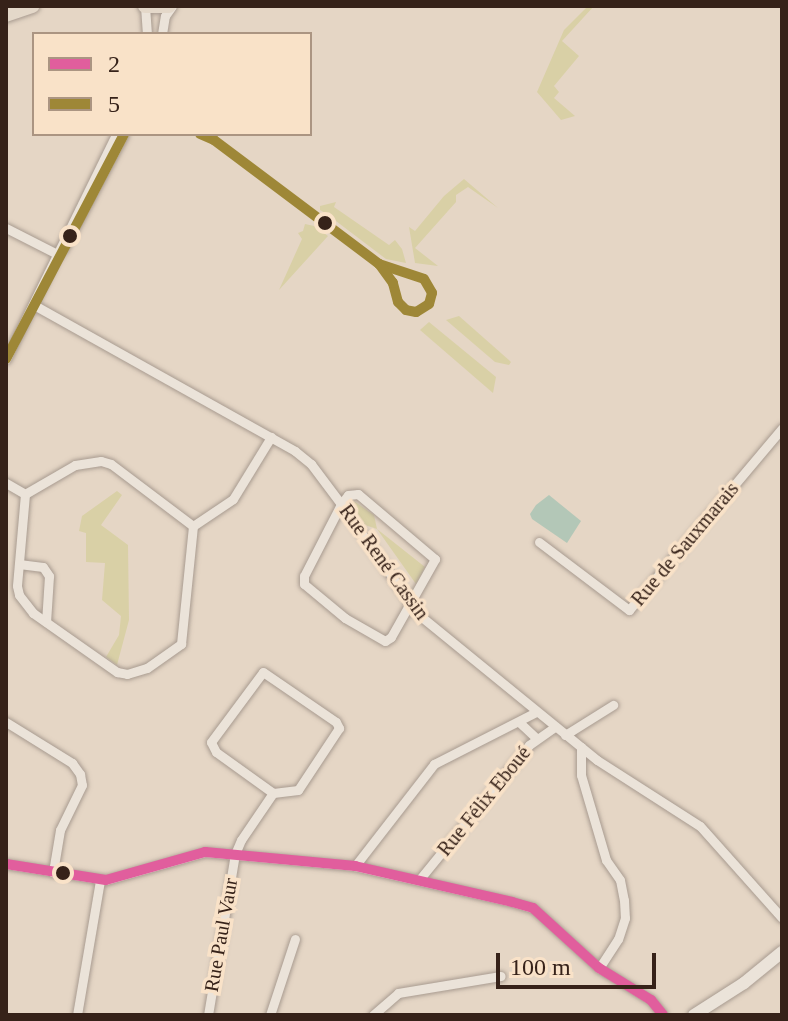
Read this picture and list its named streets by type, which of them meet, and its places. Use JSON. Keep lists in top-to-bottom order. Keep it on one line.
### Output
{"streets":{"street":["Rue de Sauxmarais","Rue René Cassin","Rue Félix Eboué","Rue Paul Vaur"]},"crossings":[["Rue René Cassin","Rue Félix Eboué"]],"lines":["transit line 5","transit line 2"],"legend":["2","5"],"scale_bar":"100 m"}
